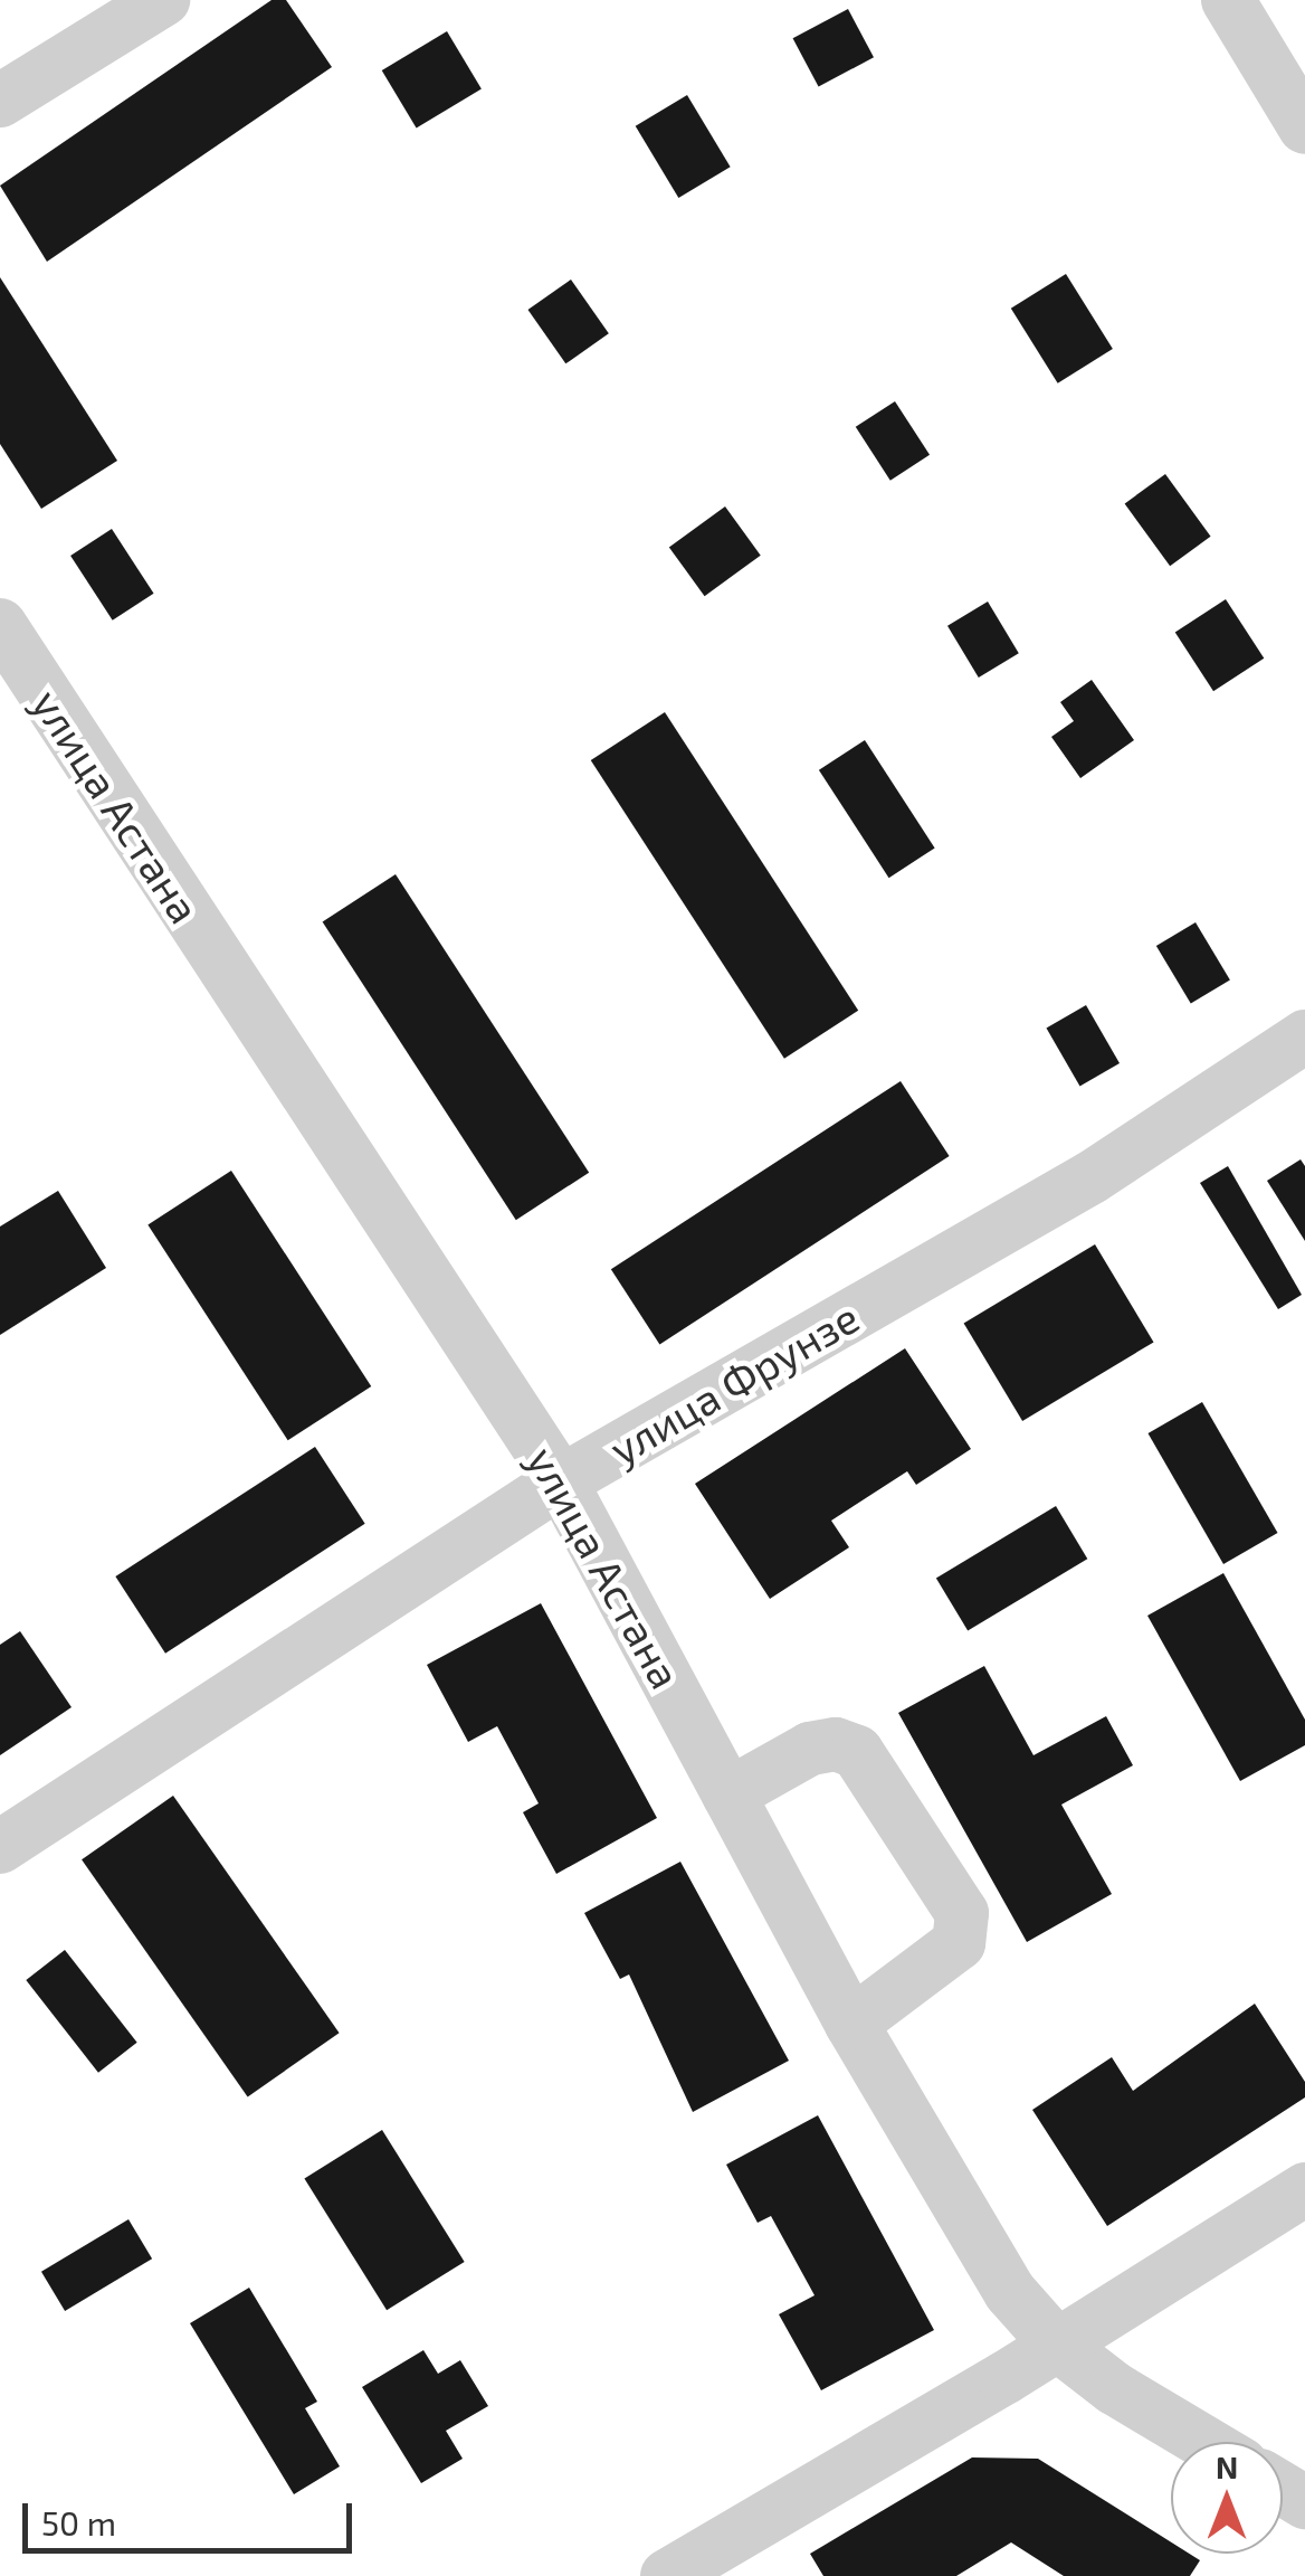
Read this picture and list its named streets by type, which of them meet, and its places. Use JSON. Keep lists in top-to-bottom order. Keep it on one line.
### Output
{"streets":{"street":["улица Астана","улица Фрунзе"]},"crossings":[["улица Астана","улица Фрунзе"]],"scale_bar":"50 m","north":"top"}
